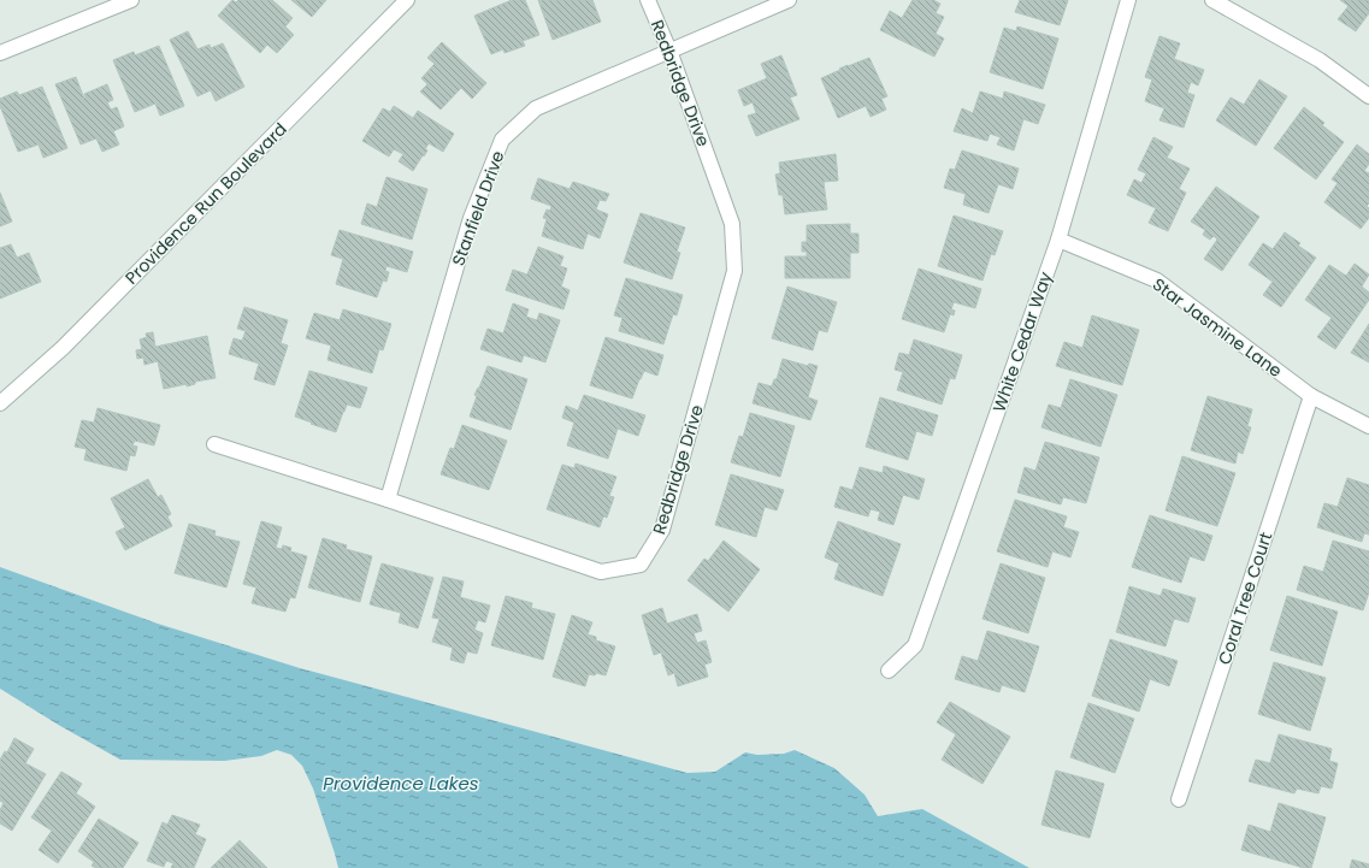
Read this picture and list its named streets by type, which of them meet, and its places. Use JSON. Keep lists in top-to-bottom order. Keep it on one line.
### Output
{"streets":{"street":["Redbridge Drive","Providence Run Boulevard","Stanfield Drive","Star Jasmine Lane","White Cedar Way","Coral Tree Court"]},"crossings":[["Redbridge Drive","Stanfield Drive"],["Star Jasmine Lane","White Cedar Way"],["Star Jasmine Lane","Coral Tree Court"]],"water":["Providence Lakes"]}
